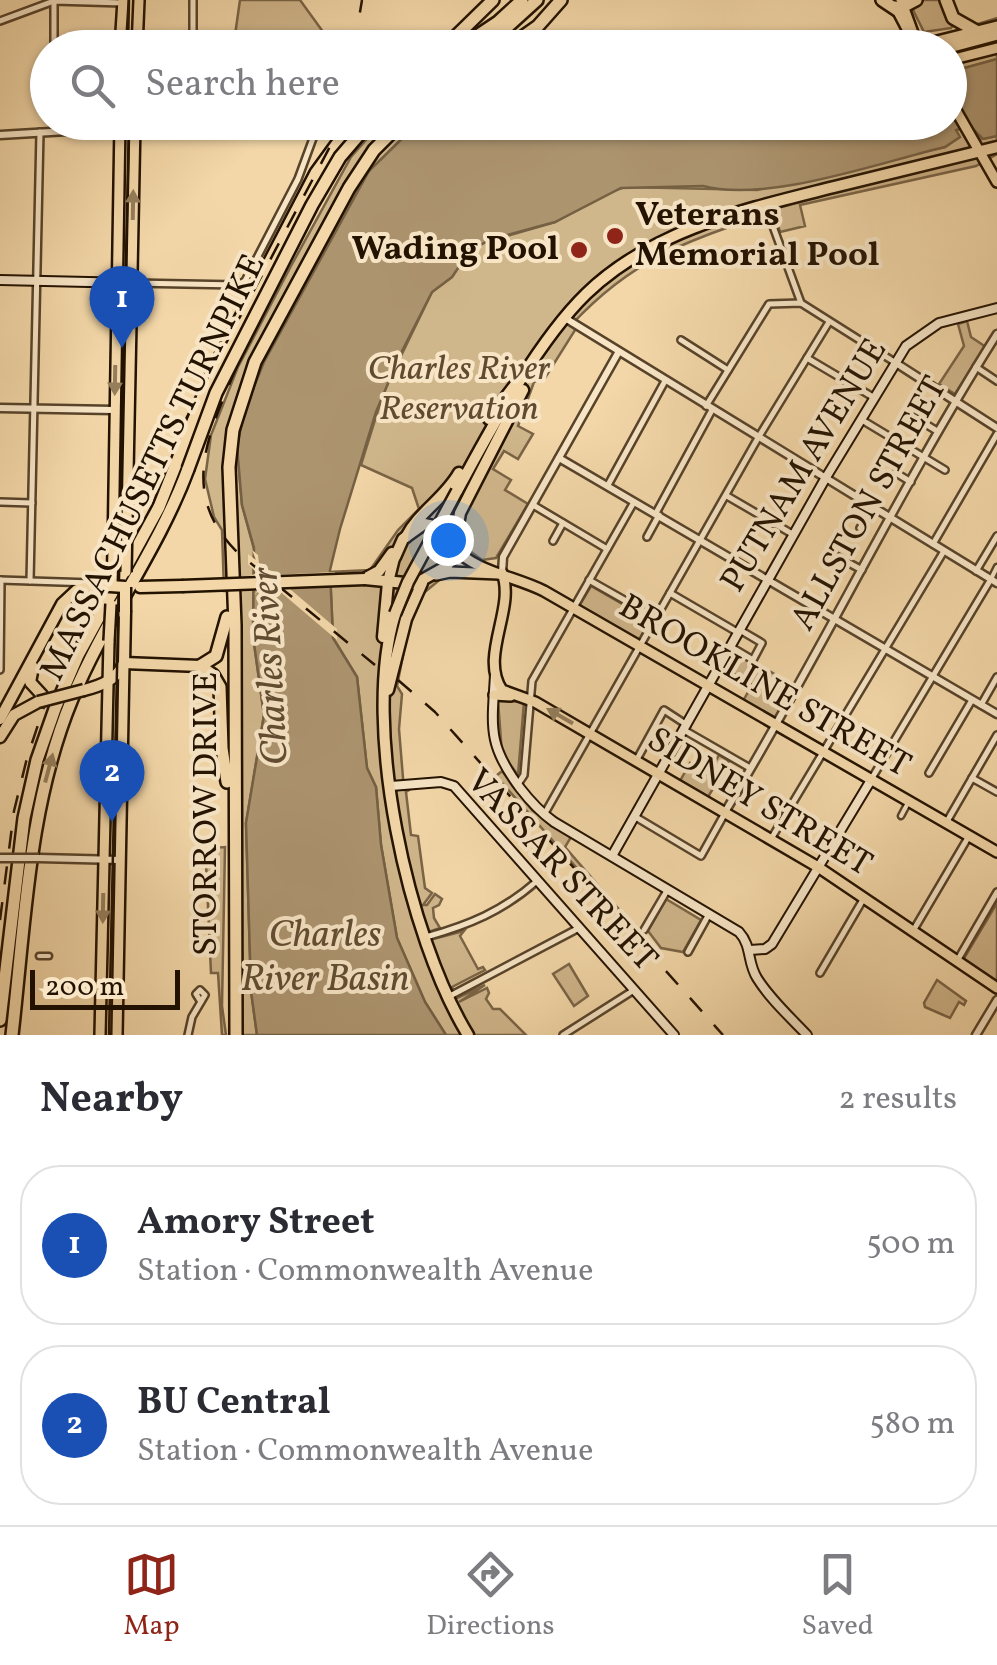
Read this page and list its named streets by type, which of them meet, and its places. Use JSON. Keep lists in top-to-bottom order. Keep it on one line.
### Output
{"streets":{"highway":["MASSACHUSETTS TURNPIKE","STORROW DRIVE"],"main road":["PUTNAM AVENUE","BROOKLINE STREET","SIDNEY STREET","VASSAR STREET"],"street":["ALLSTON STREET"]},"crossings":[["PUTNAM AVENUE","ALLSTON STREET"],["PUTNAM AVENUE","BROOKLINE STREET"],["PUTNAM AVENUE","SIDNEY STREET"],["ALLSTON STREET","BROOKLINE STREET"],["ALLSTON STREET","SIDNEY STREET"]],"water":["Charles River","Charles River Basin"],"parks":["Charles River Reservation"],"places":["Veterans Memorial Pool","Wading Pool"],"scale_bar":"200 m","page":{"search":"Search here","pins":["1","2"],"scale":"200 m","heading":["Nearby","2 results"],"list":[{"mark":"1","name":"Amory Street","note":"Station · Commonwealth Avenue","value":"500 m"},{"mark":"2","name":"BU Central","note":"Station · Commonwealth Avenue","value":"580 m"}],"nav":["Map","Directions","Saved"]}}
